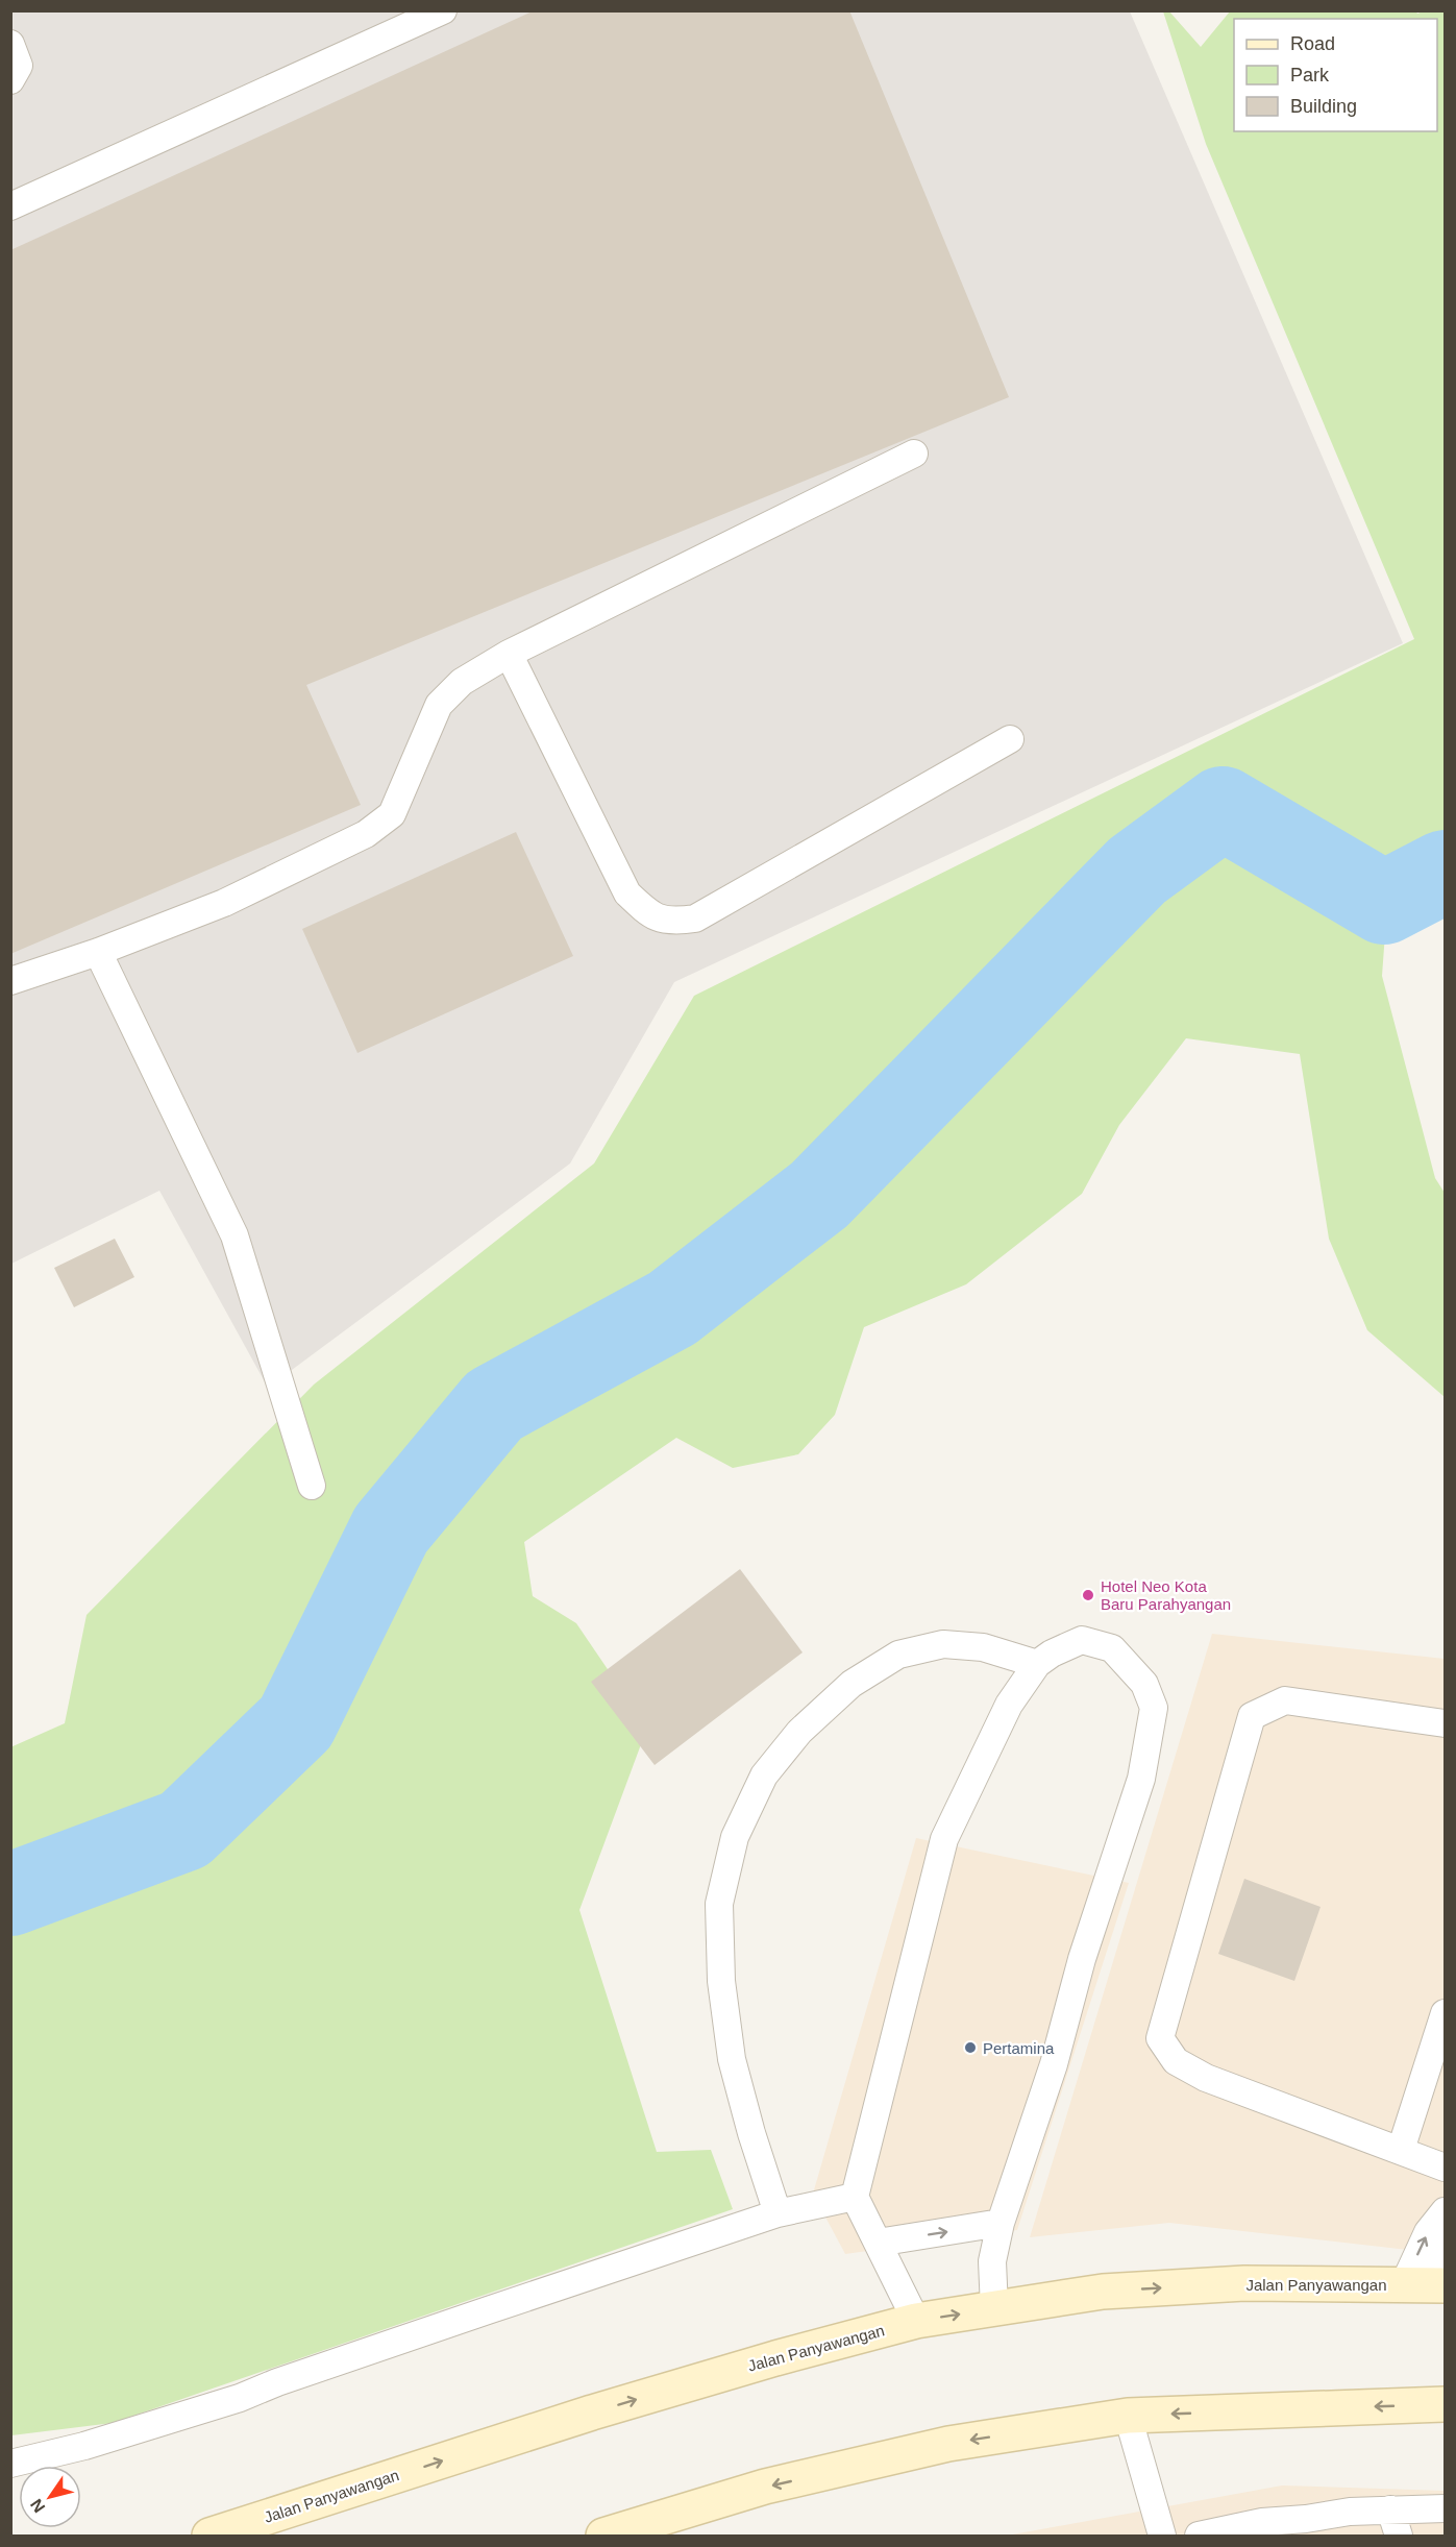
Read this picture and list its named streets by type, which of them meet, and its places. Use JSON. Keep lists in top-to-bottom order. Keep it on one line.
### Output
{"streets":{"main road":["Jalan Panyawangan"]},"places":["Hotel Neo Kota Baru Parahyangan","Pertamina"],"legend":["Road","Park","Building"],"north":"bottom left"}
